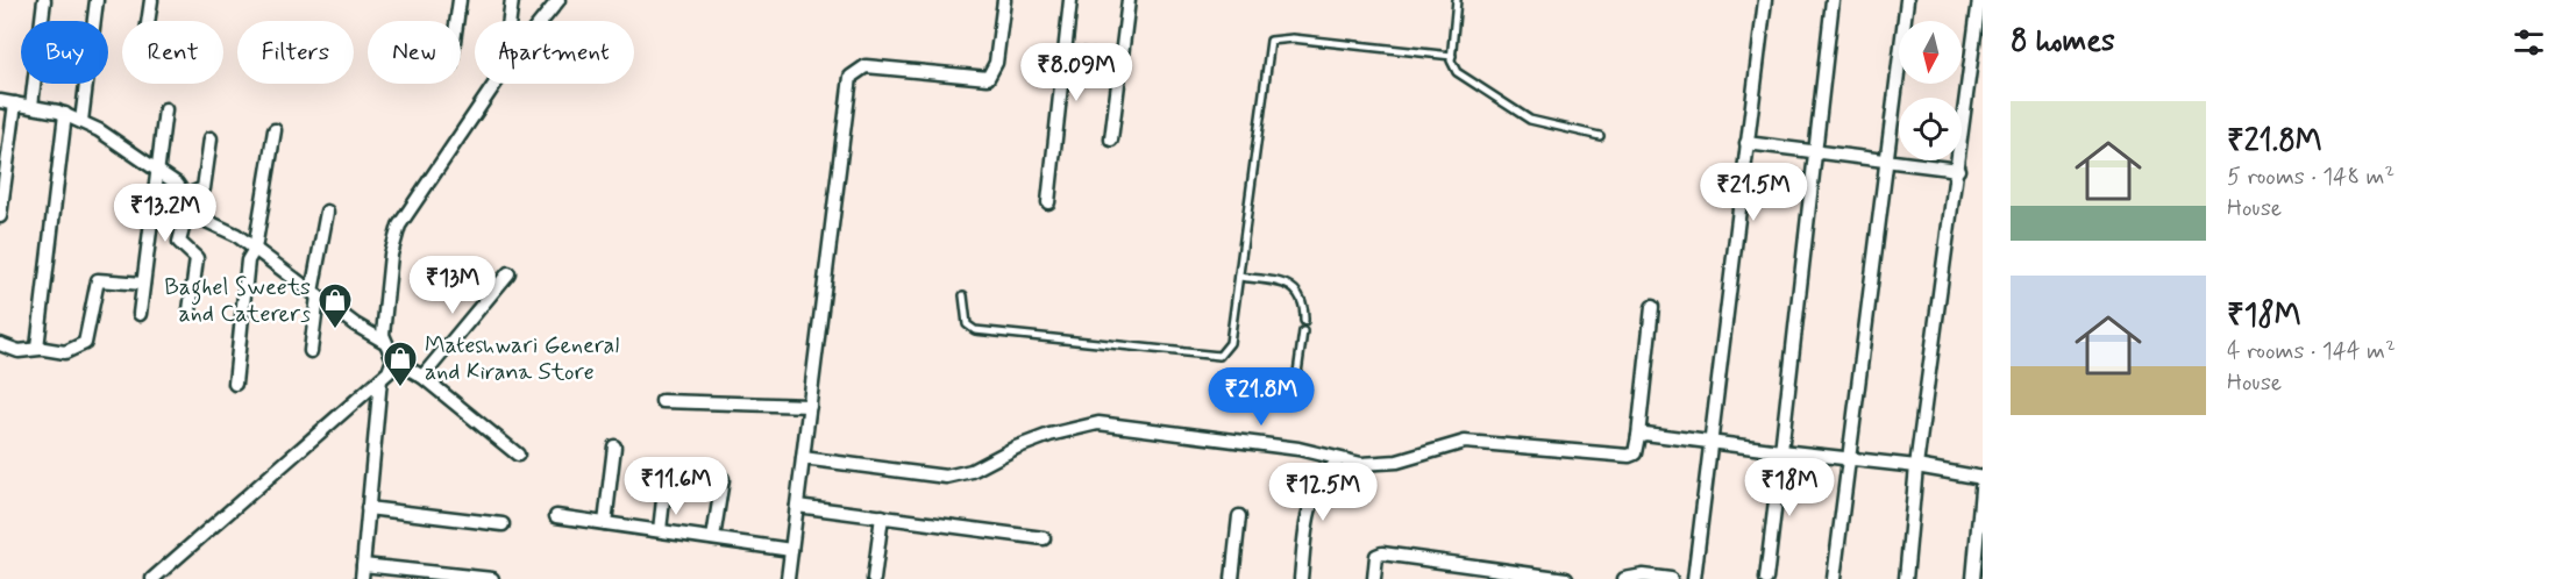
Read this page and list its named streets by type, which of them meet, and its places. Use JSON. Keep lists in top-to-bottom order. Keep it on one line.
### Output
{"places":{"shop":["Baghel Sweets and Caterers","Mateshwari General and Kirana Store"]},"north":"bottom","page":{"heading":"8 homes","chip":["Buy","Rent","Filters","New","Apartment"],"price":["₹8.09M","₹21.5M","₹13.2M","₹13M","₹21.8M","₹11.6M","₹18M","₹12.5M"],"list":[{"name":"₹21.8M","note":"5 rooms · 148 m² · House"},{"name":"₹18M","note":"4 rooms · 144 m² · House"}]}}
